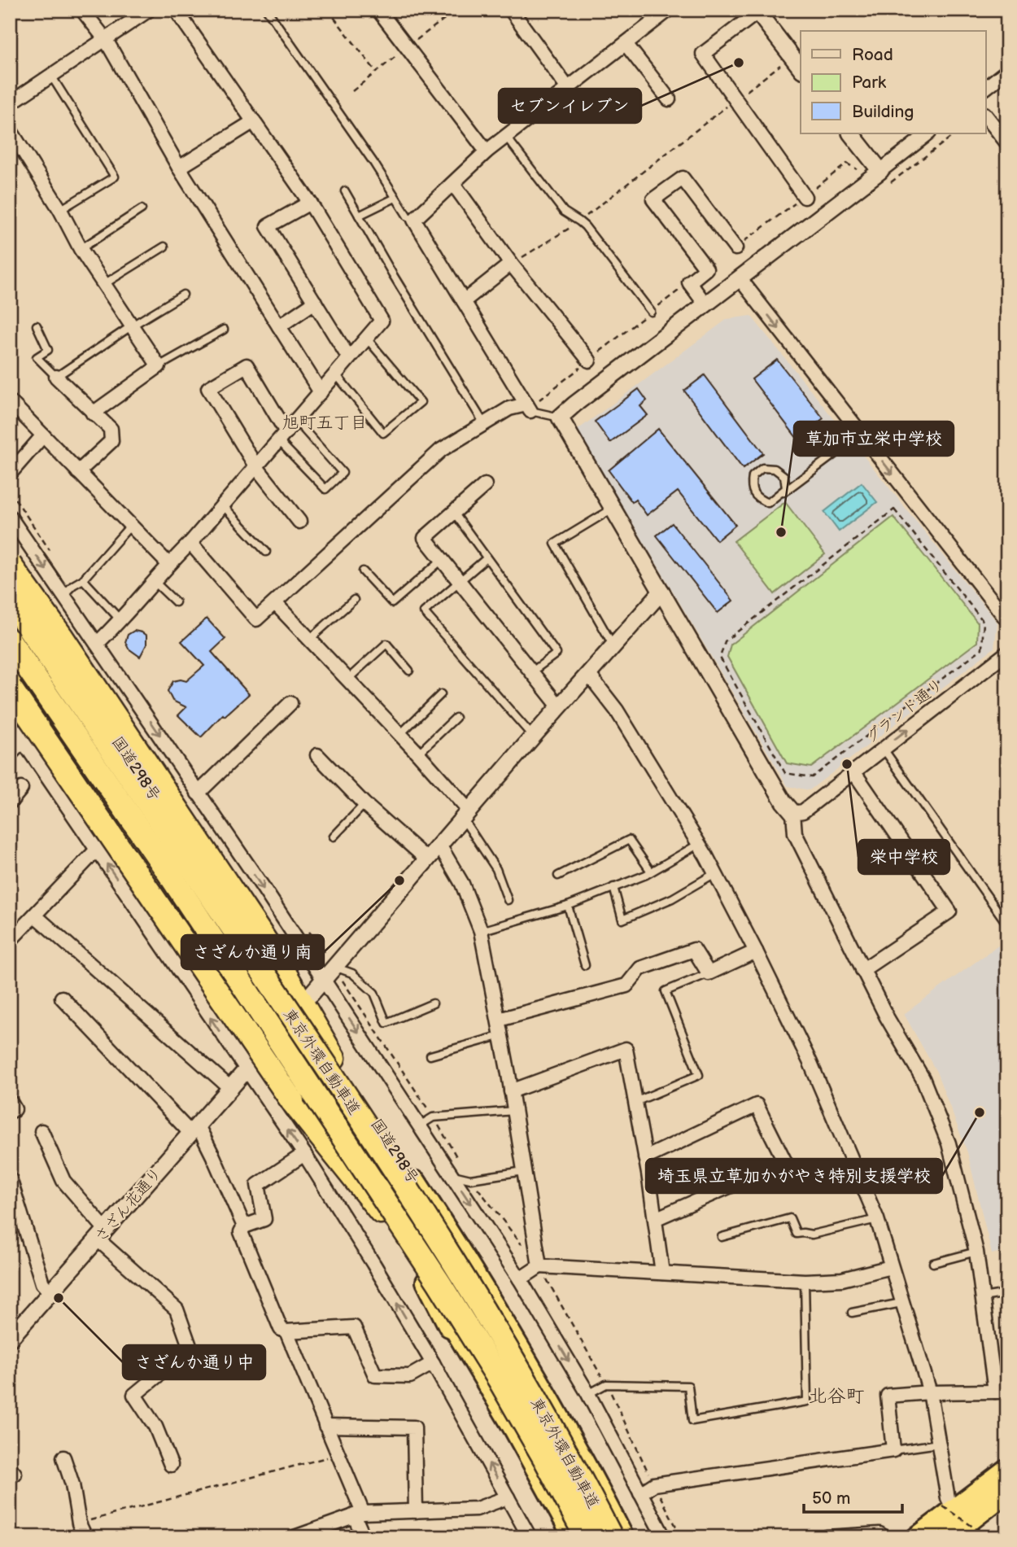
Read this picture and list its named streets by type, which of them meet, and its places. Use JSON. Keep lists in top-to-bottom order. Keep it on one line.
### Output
{"streets":{"highway":["国道298号","東京外環自動車道"],"street":["グランド通り","さざん花通り"]},"one_way":["グランド通り"],"districts":["旭町五丁目","北谷町"],"places":["セブンイレブン","草加市立栄中学校","栄中学校","さざんか通り南","埼玉県立草加かがやき特別支援学校","さざんか通り中"],"legend":["Road","Park","Building"],"scale_bar":"50 m"}
